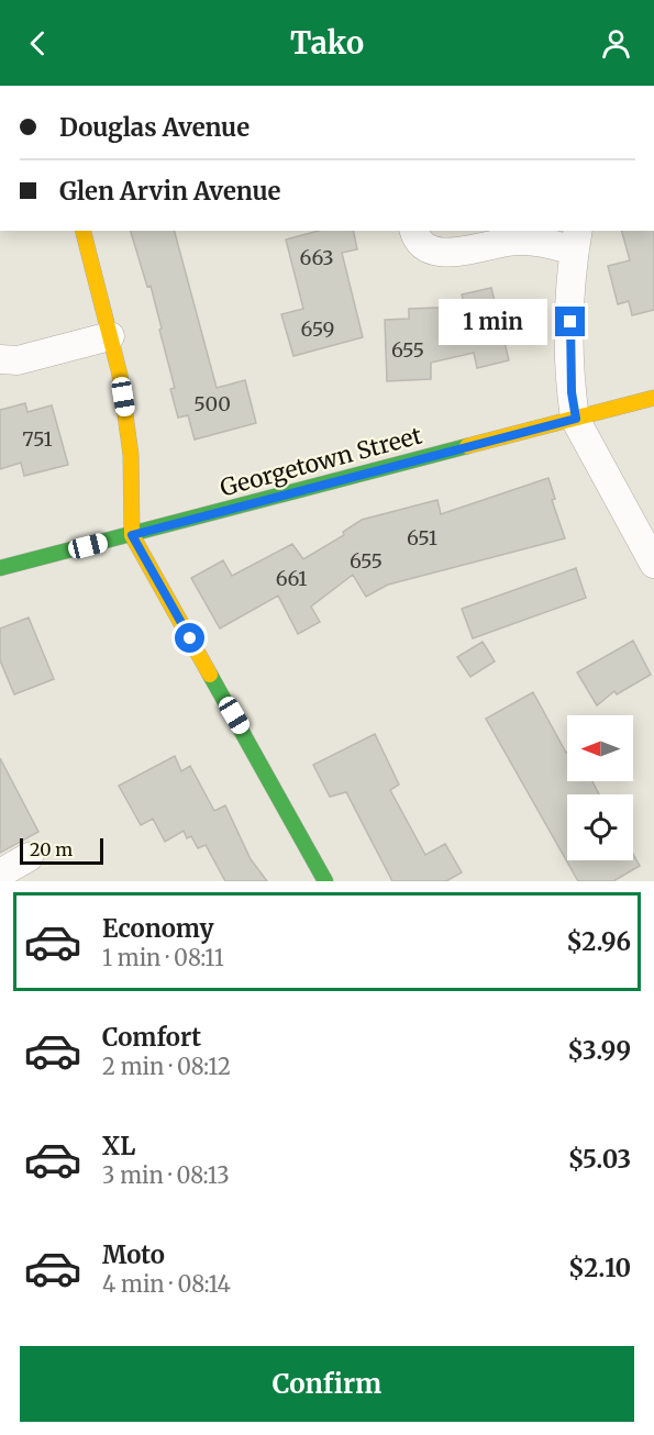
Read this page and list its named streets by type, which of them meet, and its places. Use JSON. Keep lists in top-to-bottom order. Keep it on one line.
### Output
{"streets":{"street":["Georgetown Street"]},"house_numbers":["663","659","655","500","751","651","655","661"],"scale_bar":"20 m","north":"left","page":{"header":"Tako","banner":["Douglas Avenue","Glen Arvin Avenue"],"bubble":"1 min","scale":"20 m","list":[{"name":"Economy","note":"1 min · 08:11","value":"$2.96"},{"name":"Comfort","note":"2 min · 08:12","value":"$3.99"},{"name":"XL","note":"3 min · 08:13","value":"$5.03"},{"name":"Moto","note":"4 min · 08:14","value":"$2.10"}],"buttons":"Confirm"}}
